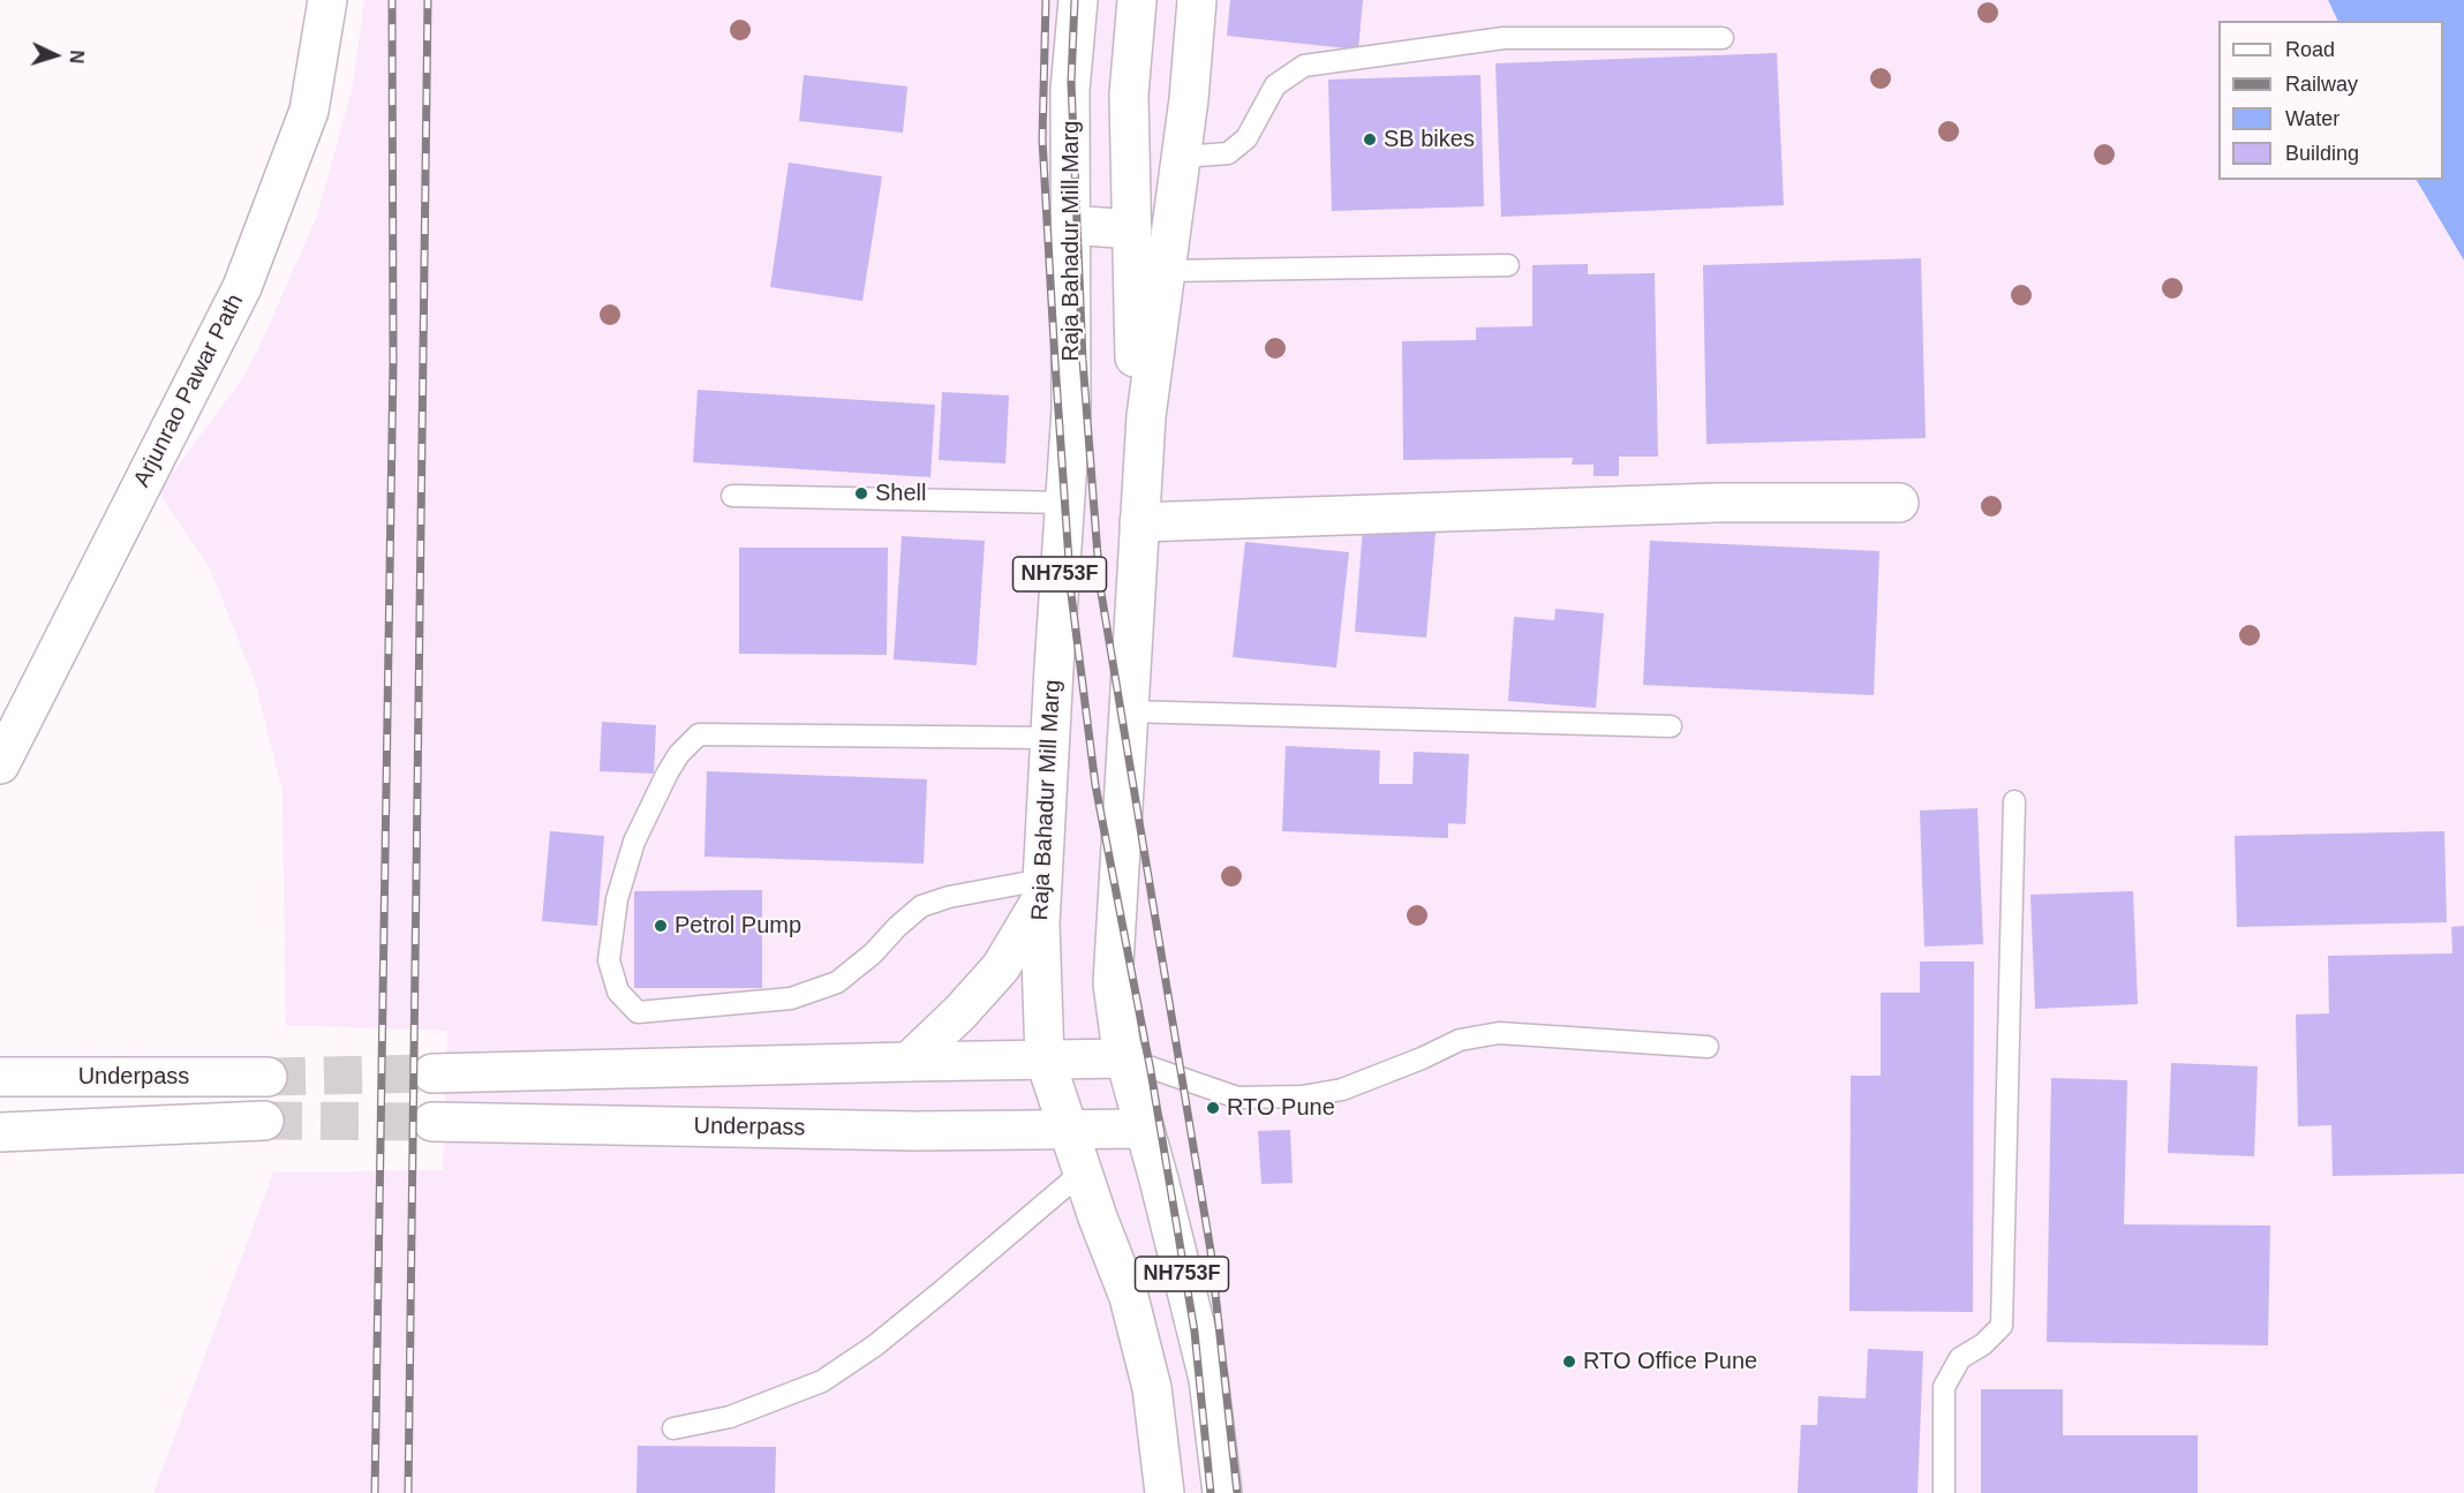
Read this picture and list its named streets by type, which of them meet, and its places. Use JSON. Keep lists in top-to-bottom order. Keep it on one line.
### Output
{"streets":{"main road":["Raja Bahadur Mill Marg","Arjunrao Pawar Path","NH753F","Underpass"]},"crossings":[["Raja Bahadur Mill Marg","Underpass"],["NH753F","Underpass"]],"places":["SB bikes","Shell","Petrol Pump","RTO Pune","RTO Office Pune"],"legend":["Road","Railway","Water","Building"],"north":"right"}
